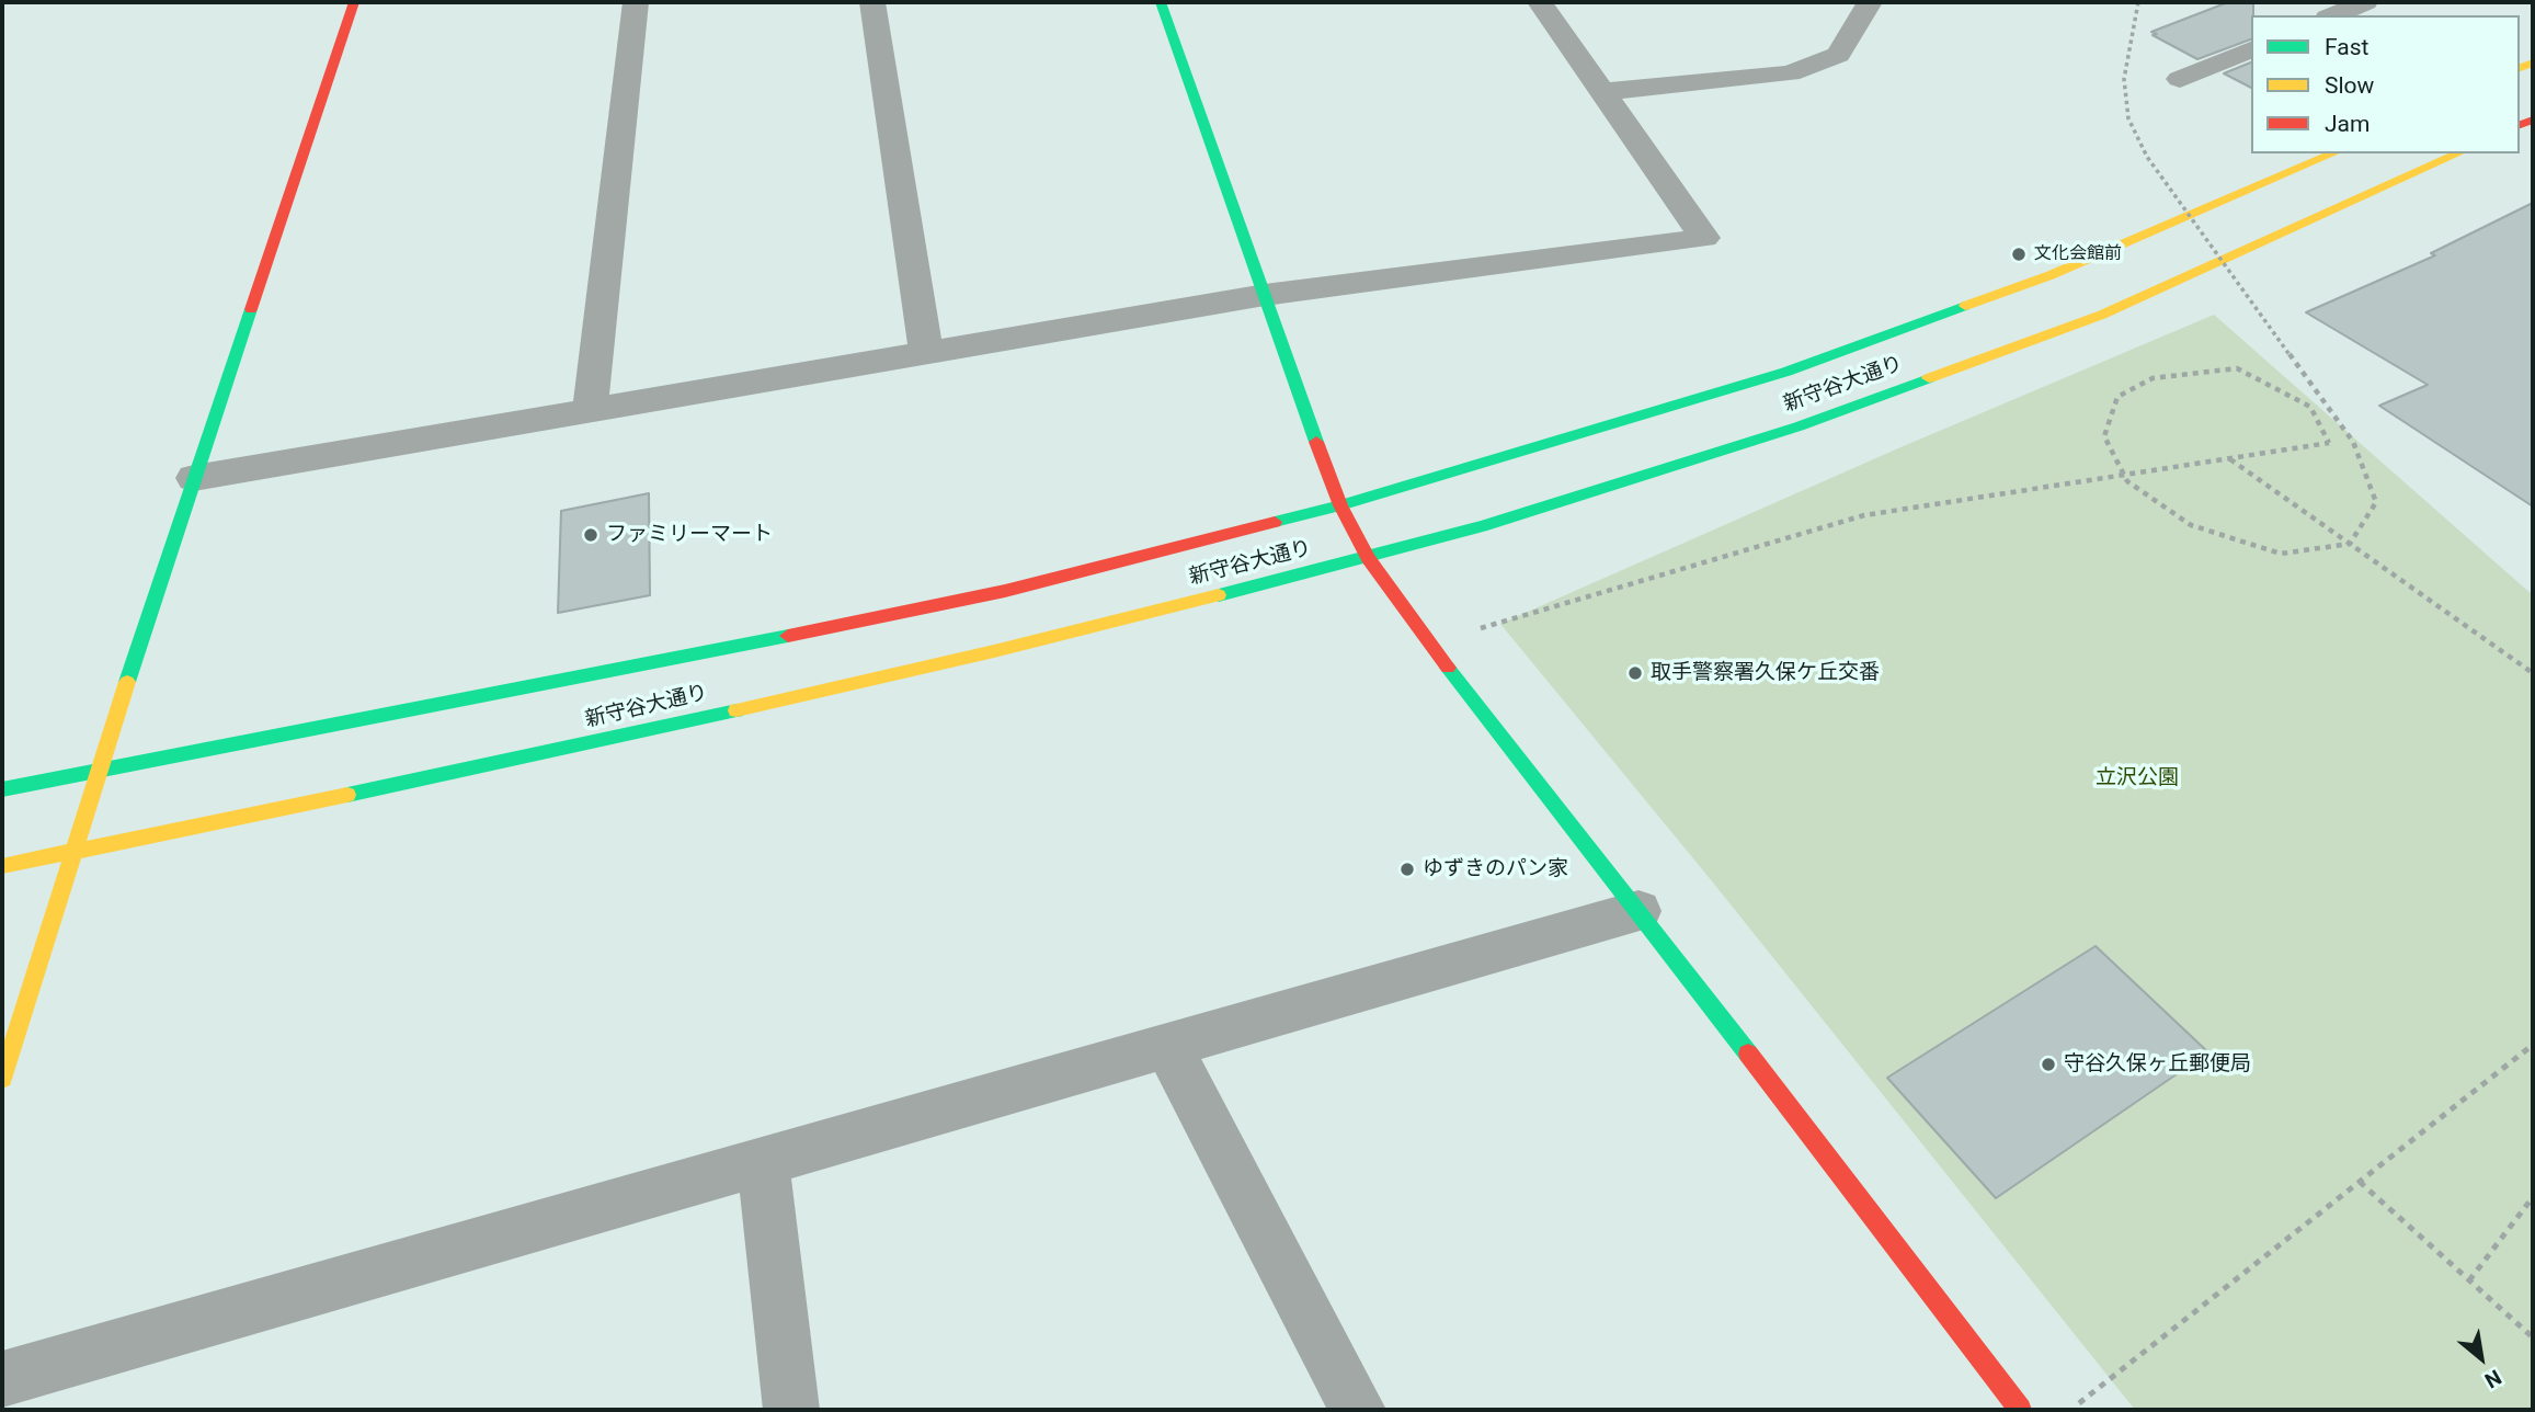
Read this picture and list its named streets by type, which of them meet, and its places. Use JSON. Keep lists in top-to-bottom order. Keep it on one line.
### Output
{"streets":{"street":["新守谷大通り"]},"parks":["立沢公園"],"places":["文化会館前","ファミリーマート","取手警察署久保ケ丘交番","ゆずきのパン家","守谷久保ヶ丘郵便局"],"legend":["Fast","Slow","Jam"],"north":"bottom right"}
